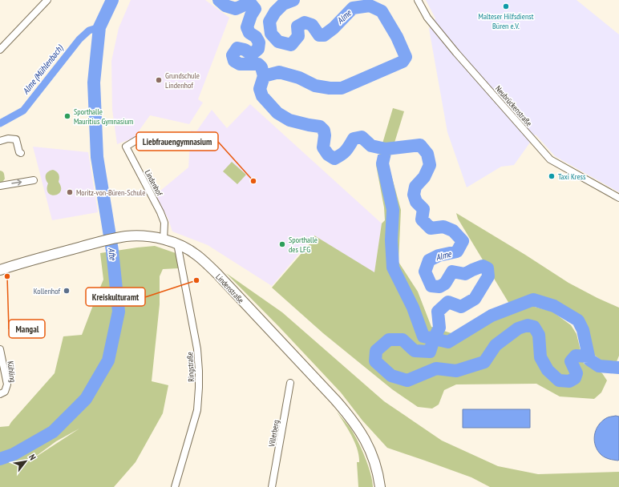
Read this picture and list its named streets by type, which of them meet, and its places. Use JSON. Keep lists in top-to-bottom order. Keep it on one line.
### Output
{"streets":{"main road":["Lindenstraße"],"street":["Neubrückenstraße","Lindenhof","Ringstraße","Kühling","Villerberg"]},"crossings":[["Lindenhof","Lindenstraße"],["Lindenstraße","Ringstraße"]],"water":["Alme","Alme (Mühlenbach)","Afte"],"places":["Malteser Hilfsdienst Büren e.V.","Grundschule Lindenhof","Sporthalle Mauritius Gymnasium","Taxi Kress","Liebfrauengymnasium","Moritz-von-Büren-Schule","Sporthalle des LFG","Mangal","Kreiskulturamt","Kollenhof"],"north":"top right"}
